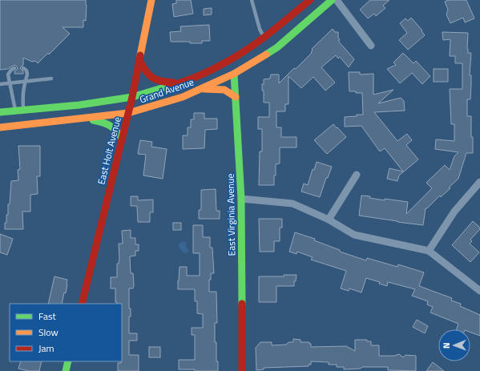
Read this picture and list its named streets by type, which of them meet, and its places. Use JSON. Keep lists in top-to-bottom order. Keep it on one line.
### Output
{"streets":{"main road":["Grand Avenue","East Holt Avenue","East Virginia Avenue"]},"crossings":[["Grand Avenue","East Holt Avenue"],["Grand Avenue","East Virginia Avenue"]],"legend":["Fast","Slow","Jam"],"north":"left"}
